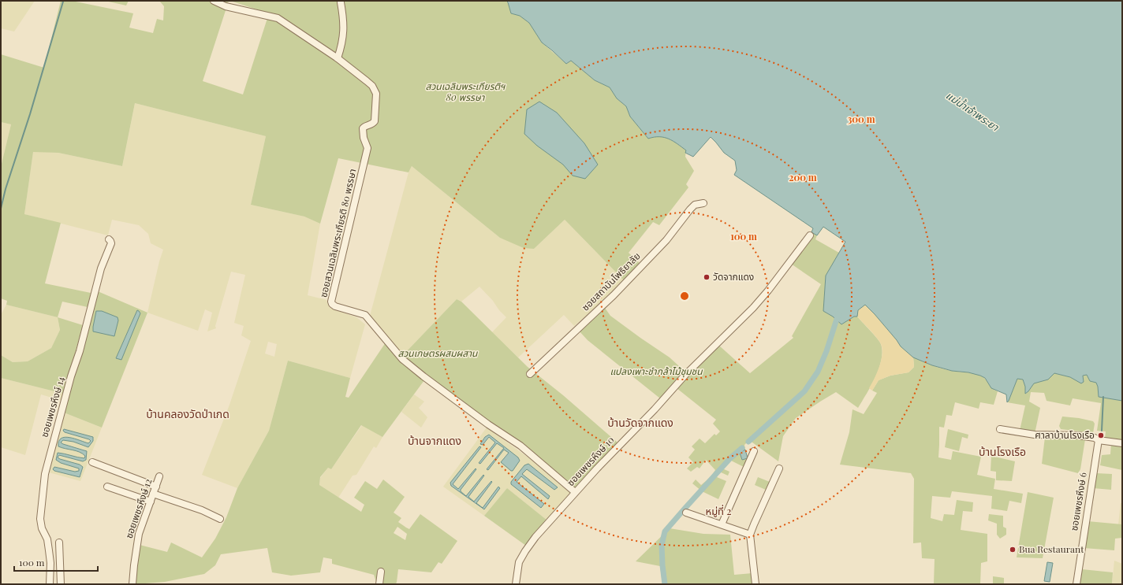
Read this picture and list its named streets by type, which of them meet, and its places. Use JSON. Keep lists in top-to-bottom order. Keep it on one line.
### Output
{"streets":{"street":["ซอยสวนเฉลิมพระเกียรติ 80 พรรษา","ซอยสถาบันโพธิยาลัย","ซอยเพชรหึงษ์ 14","ซอยเพชรหึงษ์ 10","ซอยเพชรหึงษ์ 6","ซอยเพชรหึงษ์ 12"]},"crossings":[["ซอยสวนเฉลิมพระเกียรติ 80 พรรษา","ซอยเพชรหึงษ์ 10"]],"districts":["บ้านคลองวัดป่าเกด","บ้านวัดจากแดง","บ้านจากแดง","บ้านโรงเรือ","หมู่ที่ 2"],"water":["แม่น้ำเจ้าพระยา"],"parks":["สวนเฉลิมพระเกียรติฯ 80 พรรษา","สวนเกษตรผสมผสาน","แปลงเพาะชำกล้าไม้ชุมชน"],"places":["วัดจากแดง","ศาลาบ้านโรงเรือ","Bua Restaurant"],"scale_bar":"100 m","rings":["300 m","200 m","100 m"]}
